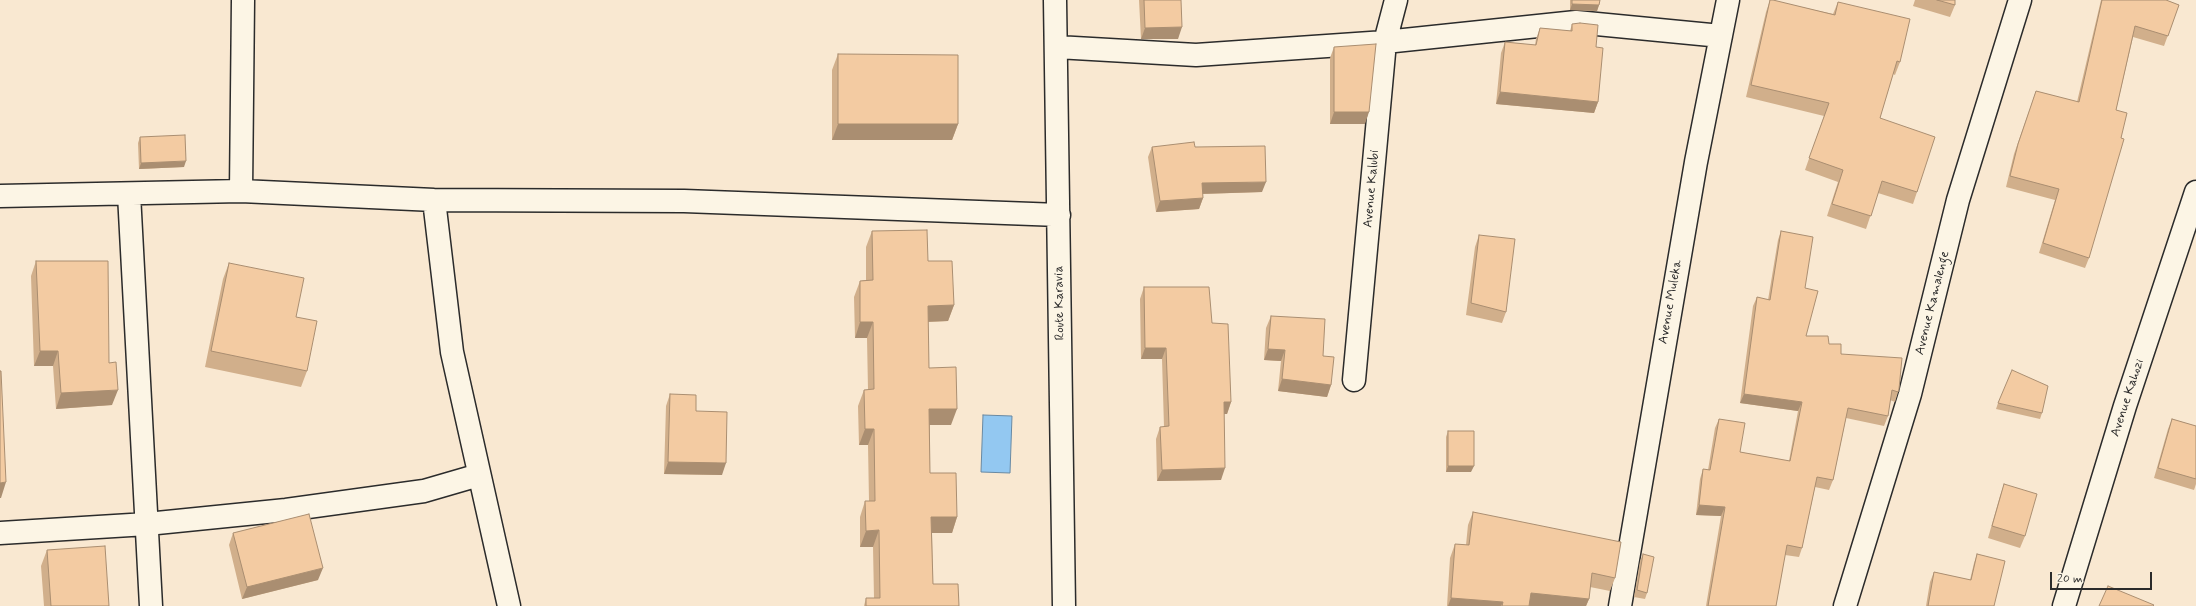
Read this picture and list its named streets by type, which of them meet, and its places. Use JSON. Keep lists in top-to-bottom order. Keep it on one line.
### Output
{"streets":{"street":["Avenue Kalubi","Avenue Muleka","Route Karavia","Avenue Kamalenge","Avenue Kahozi"]},"scale_bar":"20 m"}
